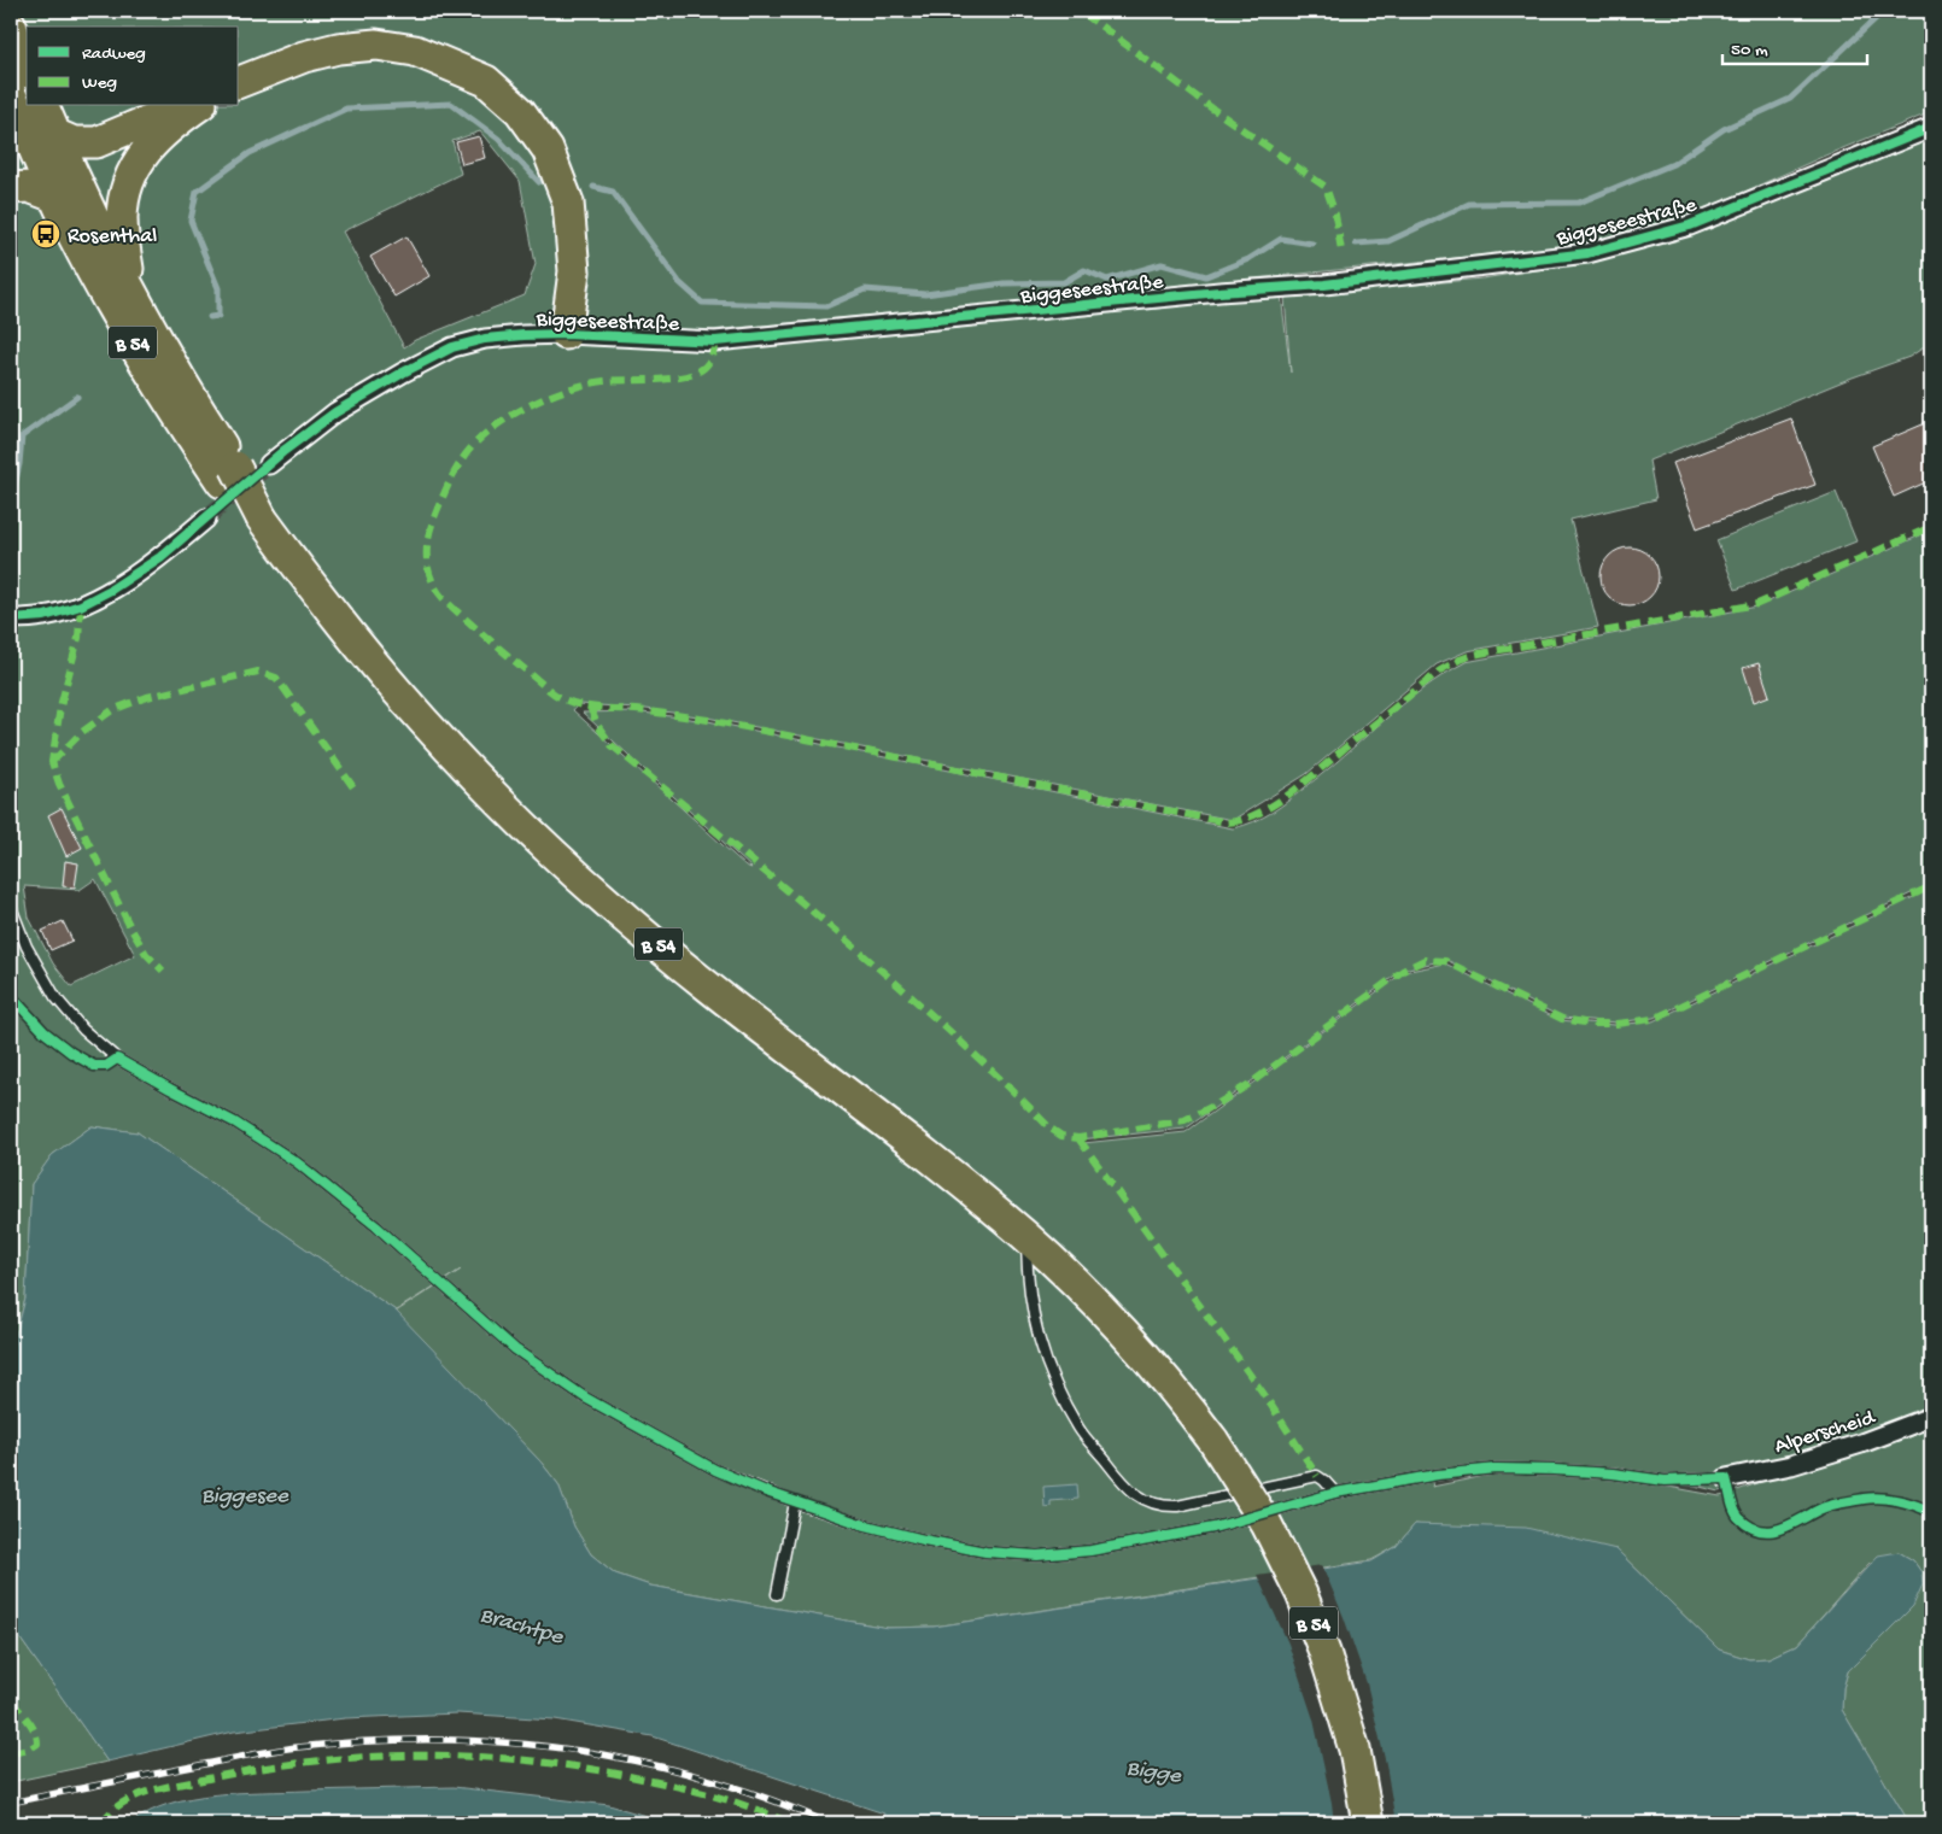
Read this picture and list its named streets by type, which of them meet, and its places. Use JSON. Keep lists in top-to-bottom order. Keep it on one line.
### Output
{"streets":{"main road":["B 54"],"street":["Biggeseestraße","Alperscheid"]},"water":["Biggesee","Brachtpe","Bigge"],"places":{"bus stop":["Rosenthal"]},"legend":["Radweg","Weg"],"scale_bar":"50 m"}
